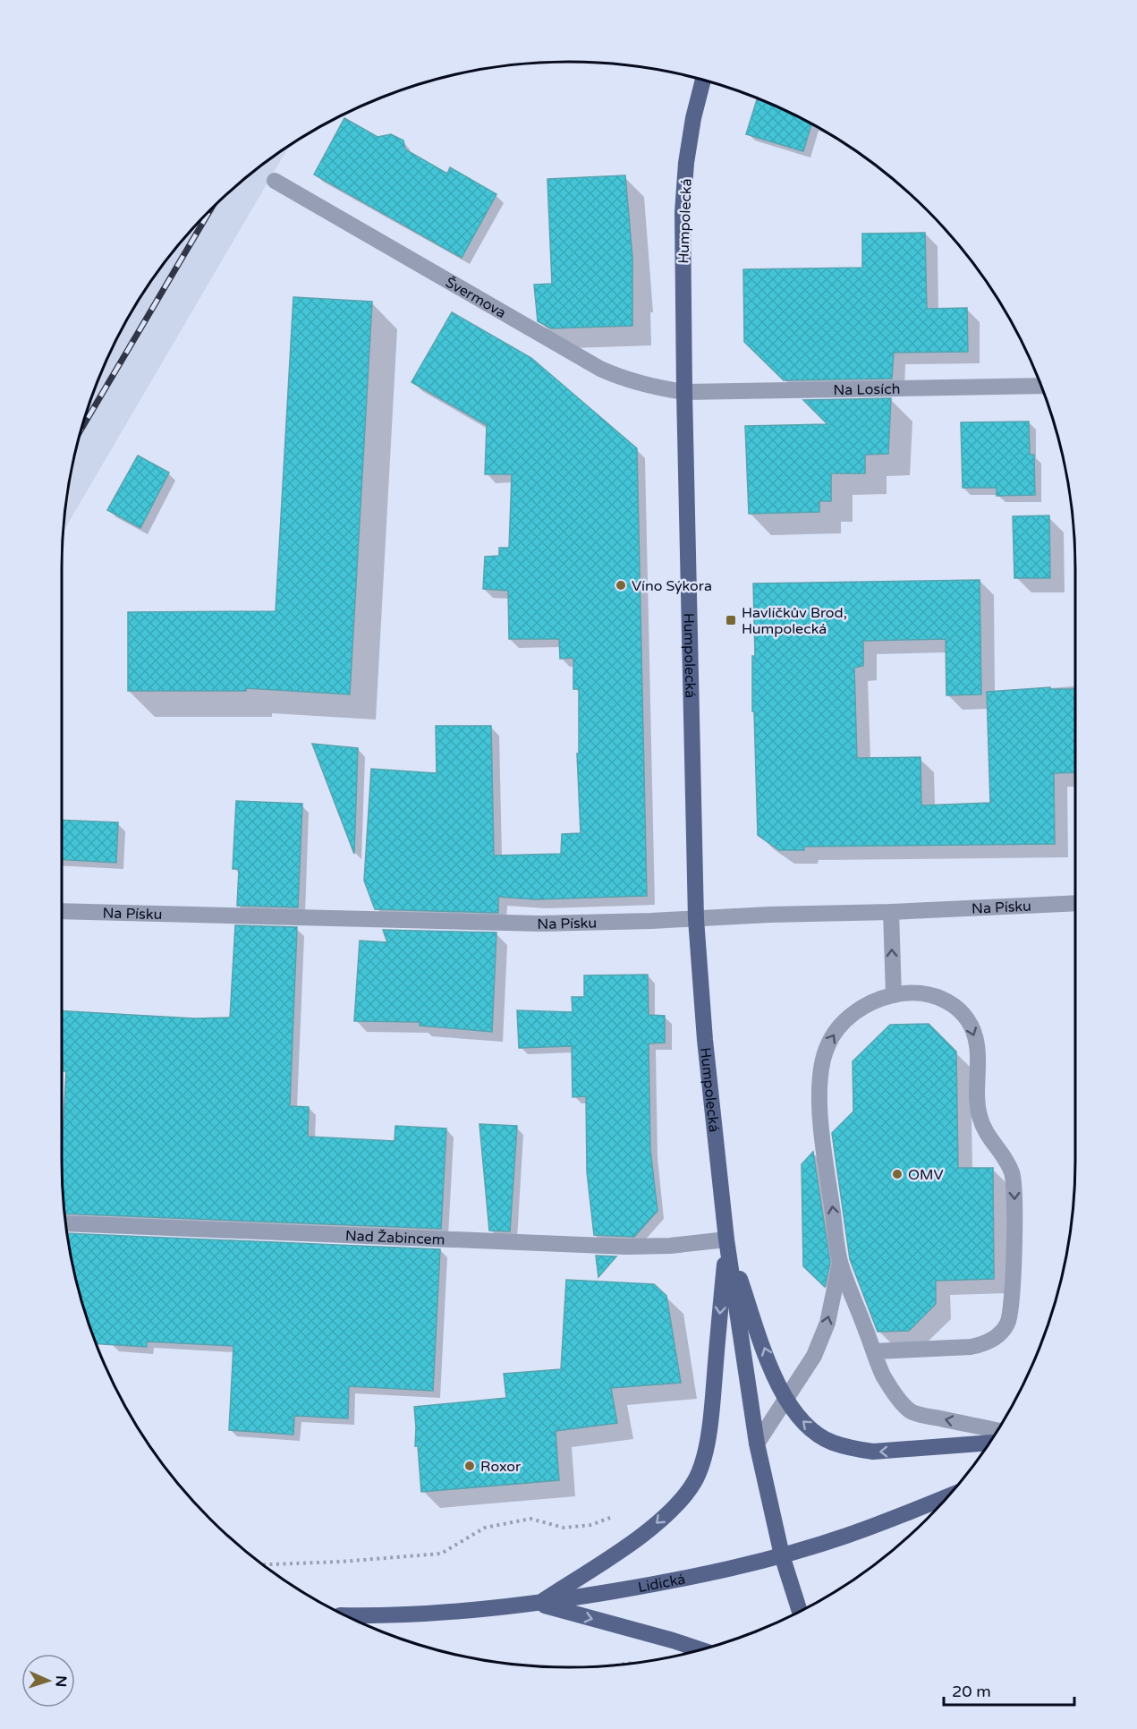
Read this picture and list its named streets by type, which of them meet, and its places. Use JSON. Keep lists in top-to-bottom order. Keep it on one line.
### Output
{"streets":{"main road":["Humpolecká","Lidická"],"street":["Švermova","Na Losích","Na Písku","Nad Žabincem"]},"crossings":[["Humpolecká","Švermova"],["Humpolecká","Na Losích"],["Humpolecká","Na Písku"],["Humpolecká","Nad Žabincem"],["Humpolecká","Lidická"],["Švermova","Na Losích"]],"places":{"other":["Víno Sýkora","OMV","Roxor"],"transit":["Havlíčkův Brod, Humpolecká"]},"scale_bar":"20 m","north":"right"}
